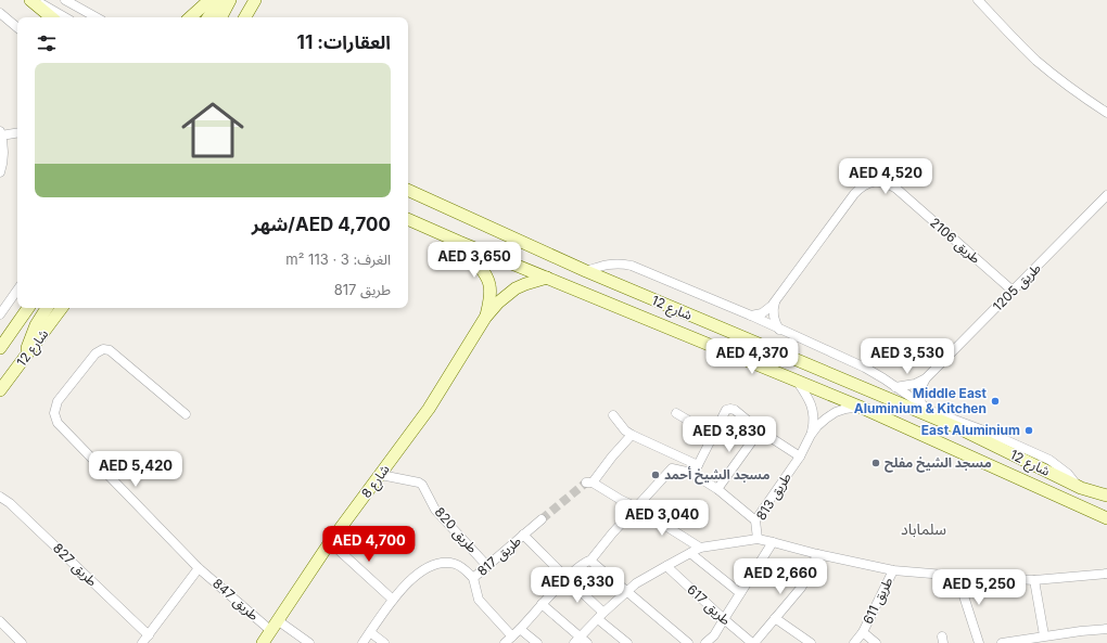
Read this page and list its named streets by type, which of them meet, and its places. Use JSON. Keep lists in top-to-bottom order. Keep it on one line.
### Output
{"streets":{"street":["طريق 2106","طريق 1205","شارع 12","شارع 8","طريق 813","طريق 820","طريق 817","طريق 827","طريق 847","طريق 611","طريق 617"]},"crossings":[["طريق 2106","طريق 1205"],["شارع 12","شارع 8"],["شارع 12","طريق 813"],["شارع 8","طريق 820"],["شارع 8","طريق 847"],["طريق 820","طريق 817"]],"districts":["سلماباد"],"places":["Middle East Aluminium & Kitchen","East Aluminium","مسجد الشيخ مفلح","مسجد الشيخ أحمد"],"page":{"heading":"العقارات: 11","list":[{"name":"AED 4,700/شهر","note":"الغرف: 3 · 113 m² · طريق 817"}],"price":["AED 4,520","AED 3,650","AED 4,370","AED 3,530","AED 3,830","AED 5,420","AED 3,040","AED 4,700","AED 2,660","AED 6,330","AED 5,250"]}}
